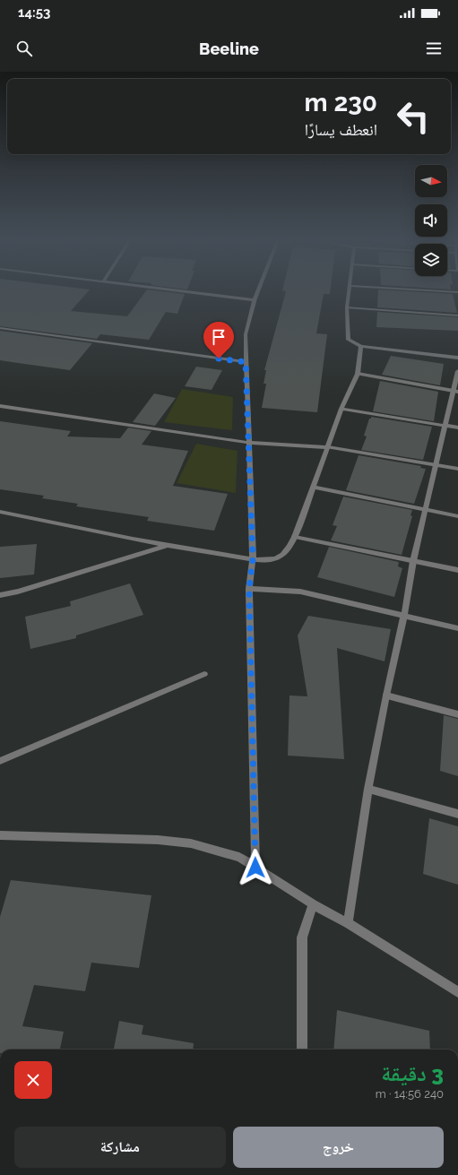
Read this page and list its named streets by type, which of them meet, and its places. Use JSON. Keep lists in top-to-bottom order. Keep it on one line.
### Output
{"north":"right","page":{"status":"14:53","header":"Beeline","turn":["230 m","انعطف يسارًا"],"heading":["3 دقيقة","240 m · 14:56"],"buttons":["خروج","مشاركة"]}}
